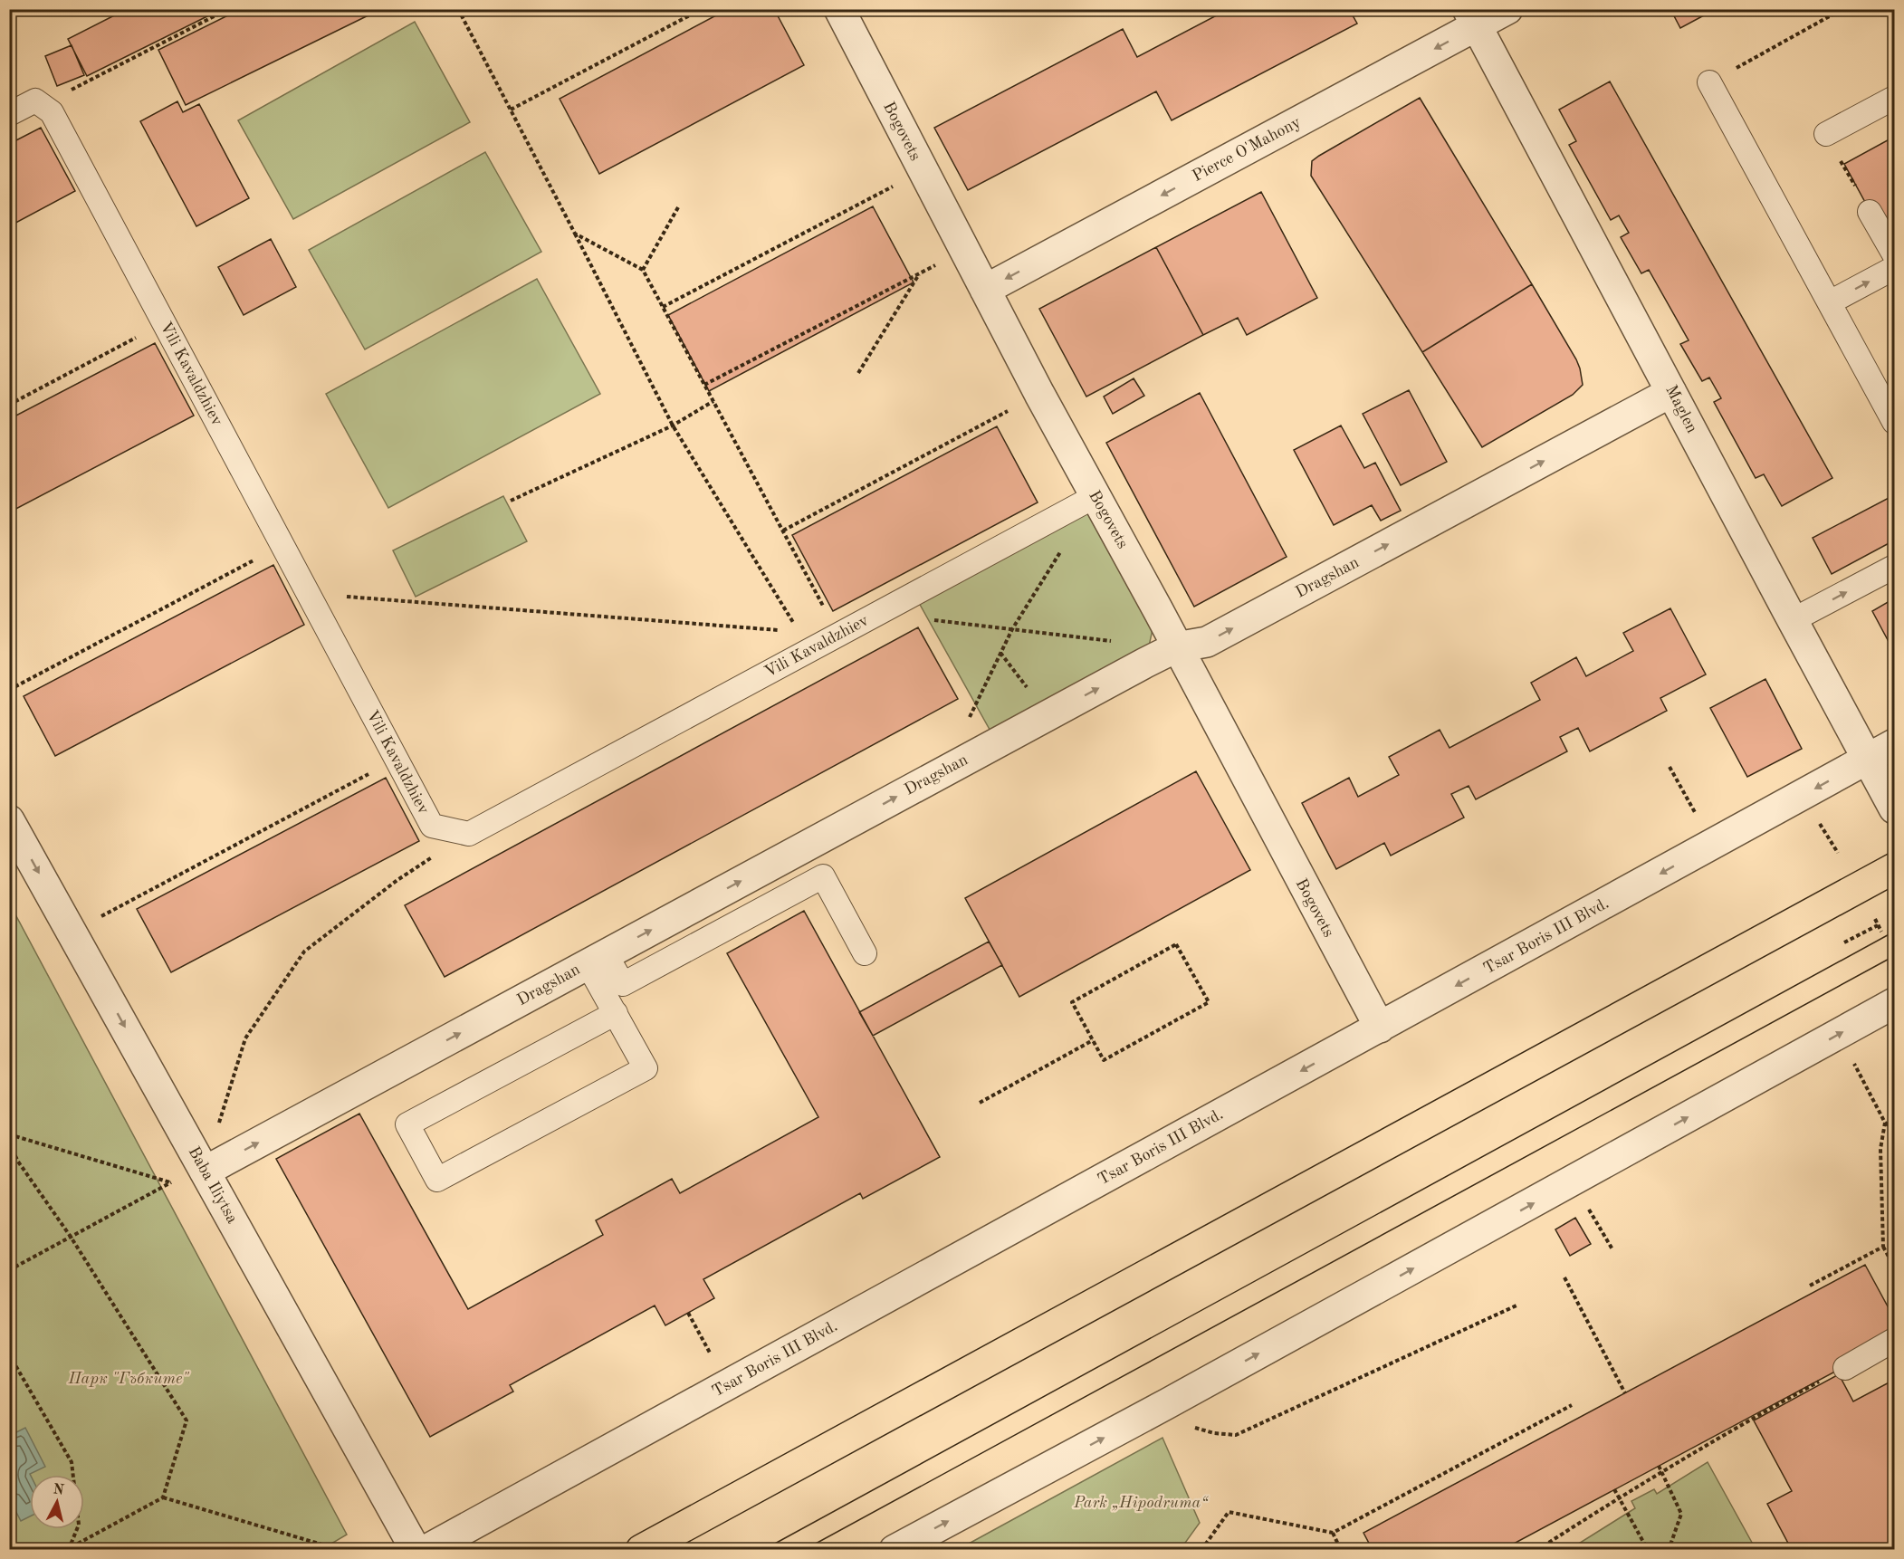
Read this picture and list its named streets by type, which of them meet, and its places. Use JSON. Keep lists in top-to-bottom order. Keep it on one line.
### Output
{"streets":{"street":["Bogovets","Pierce O'Mahony","Maglen","Dragshan","Tsar Boris III Blvd.","Baba Iliytsa"],"lane":["Vili Kavaldzhiev"]},"crossings":[["Bogovets","Pierce O'Mahony"],["Bogovets","Vili Kavaldzhiev"],["Bogovets","Dragshan"],["Bogovets","Tsar Boris III Blvd."],["Pierce O'Mahony","Maglen"],["Maglen","Dragshan"],["Maglen","Tsar Boris III Blvd."],["Dragshan","Baba Iliytsa"]],"one_way":["Pierce O'Mahony","Dragshan","Baba Iliytsa"],"parks":["Парк \"Гъбките\"","Park „Hipodruma“"],"north":"top"}
